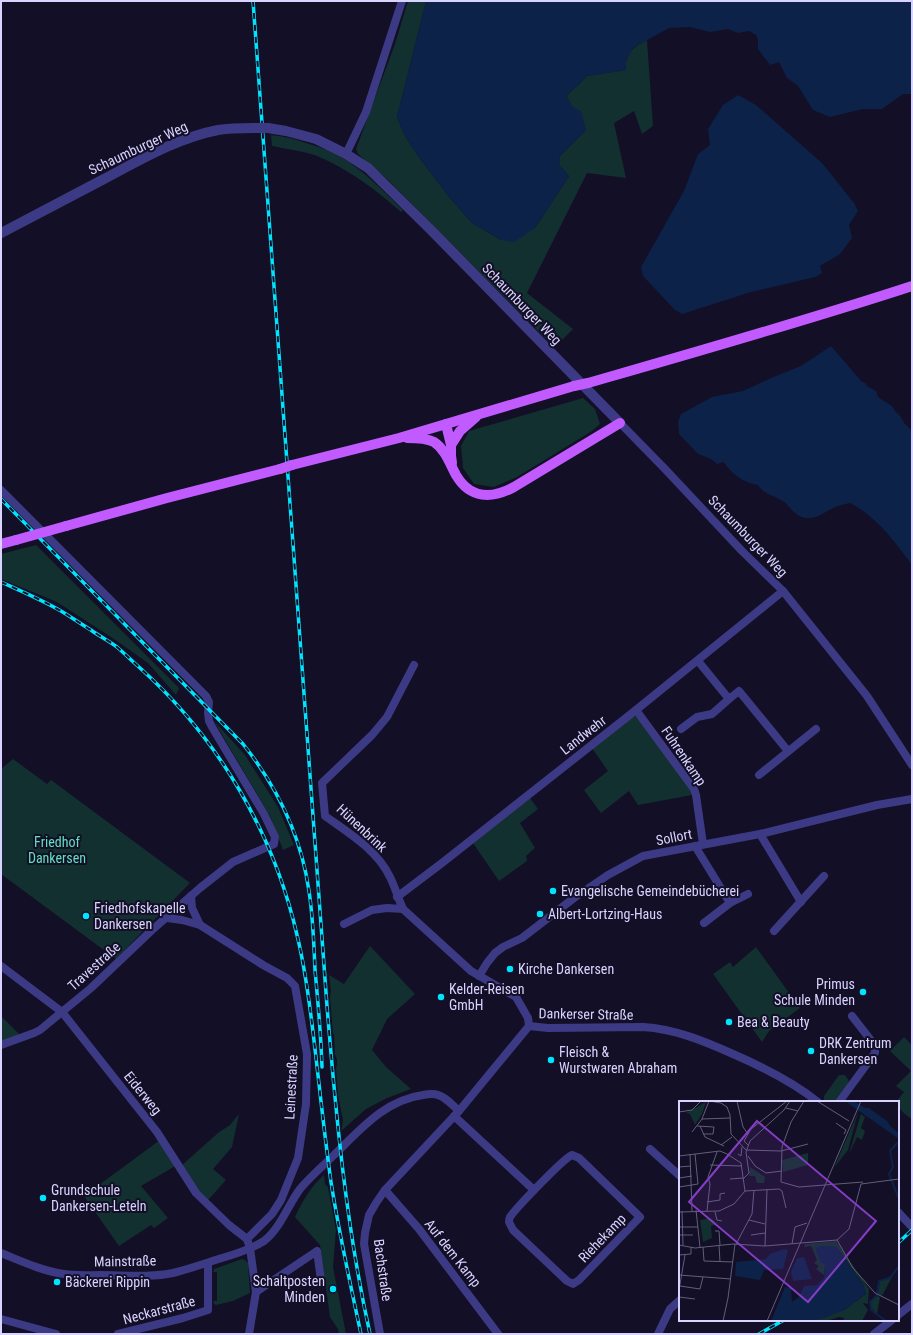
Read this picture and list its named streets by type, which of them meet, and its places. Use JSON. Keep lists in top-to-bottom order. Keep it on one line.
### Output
{"streets":{"street":["Schaumburger Weg","Landwehr","Fuhrenkamp","Hünenbrink","Sollort","Travestraße","Dankerser Straße","Leinestraße","Eiderweg","Riehekamp","Auf dem Kamp","Mainstraße","Bachstraße","Neckarstraße"]},"crossings":[["Schaumburger Weg","Landwehr"],["Landwehr","Fuhrenkamp"],["Landwehr","Hünenbrink"],["Fuhrenkamp","Sollort"],["Hünenbrink","Sollort"],["Hünenbrink","Dankerser Straße"],["Travestraße","Leinestraße"],["Travestraße","Eiderweg"],["Dankerser Straße","Auf dem Kamp"],["Dankerser Straße","Mainstraße"],["Dankerser Straße","Bachstraße"],["Leinestraße","Eiderweg"],["Auf dem Kamp","Bachstraße"],["Mainstraße","Neckarstraße"]],"parks":["Friedhof Dankersen"],"places":["Evangelische Gemeindebücherei","Albert-Lortzing-Haus","Friedhofskapelle Dankersen","Kirche Dankersen","Primus Schule Minden","Kelder-Reisen GmbH","Bea & Beauty","DRK Zentrum Dankersen","Fleisch & Wurstwaren Abraham","Grundschule Dankersen-Leteln","Bäckerei Rippin","Schaltposten Minden"]}
